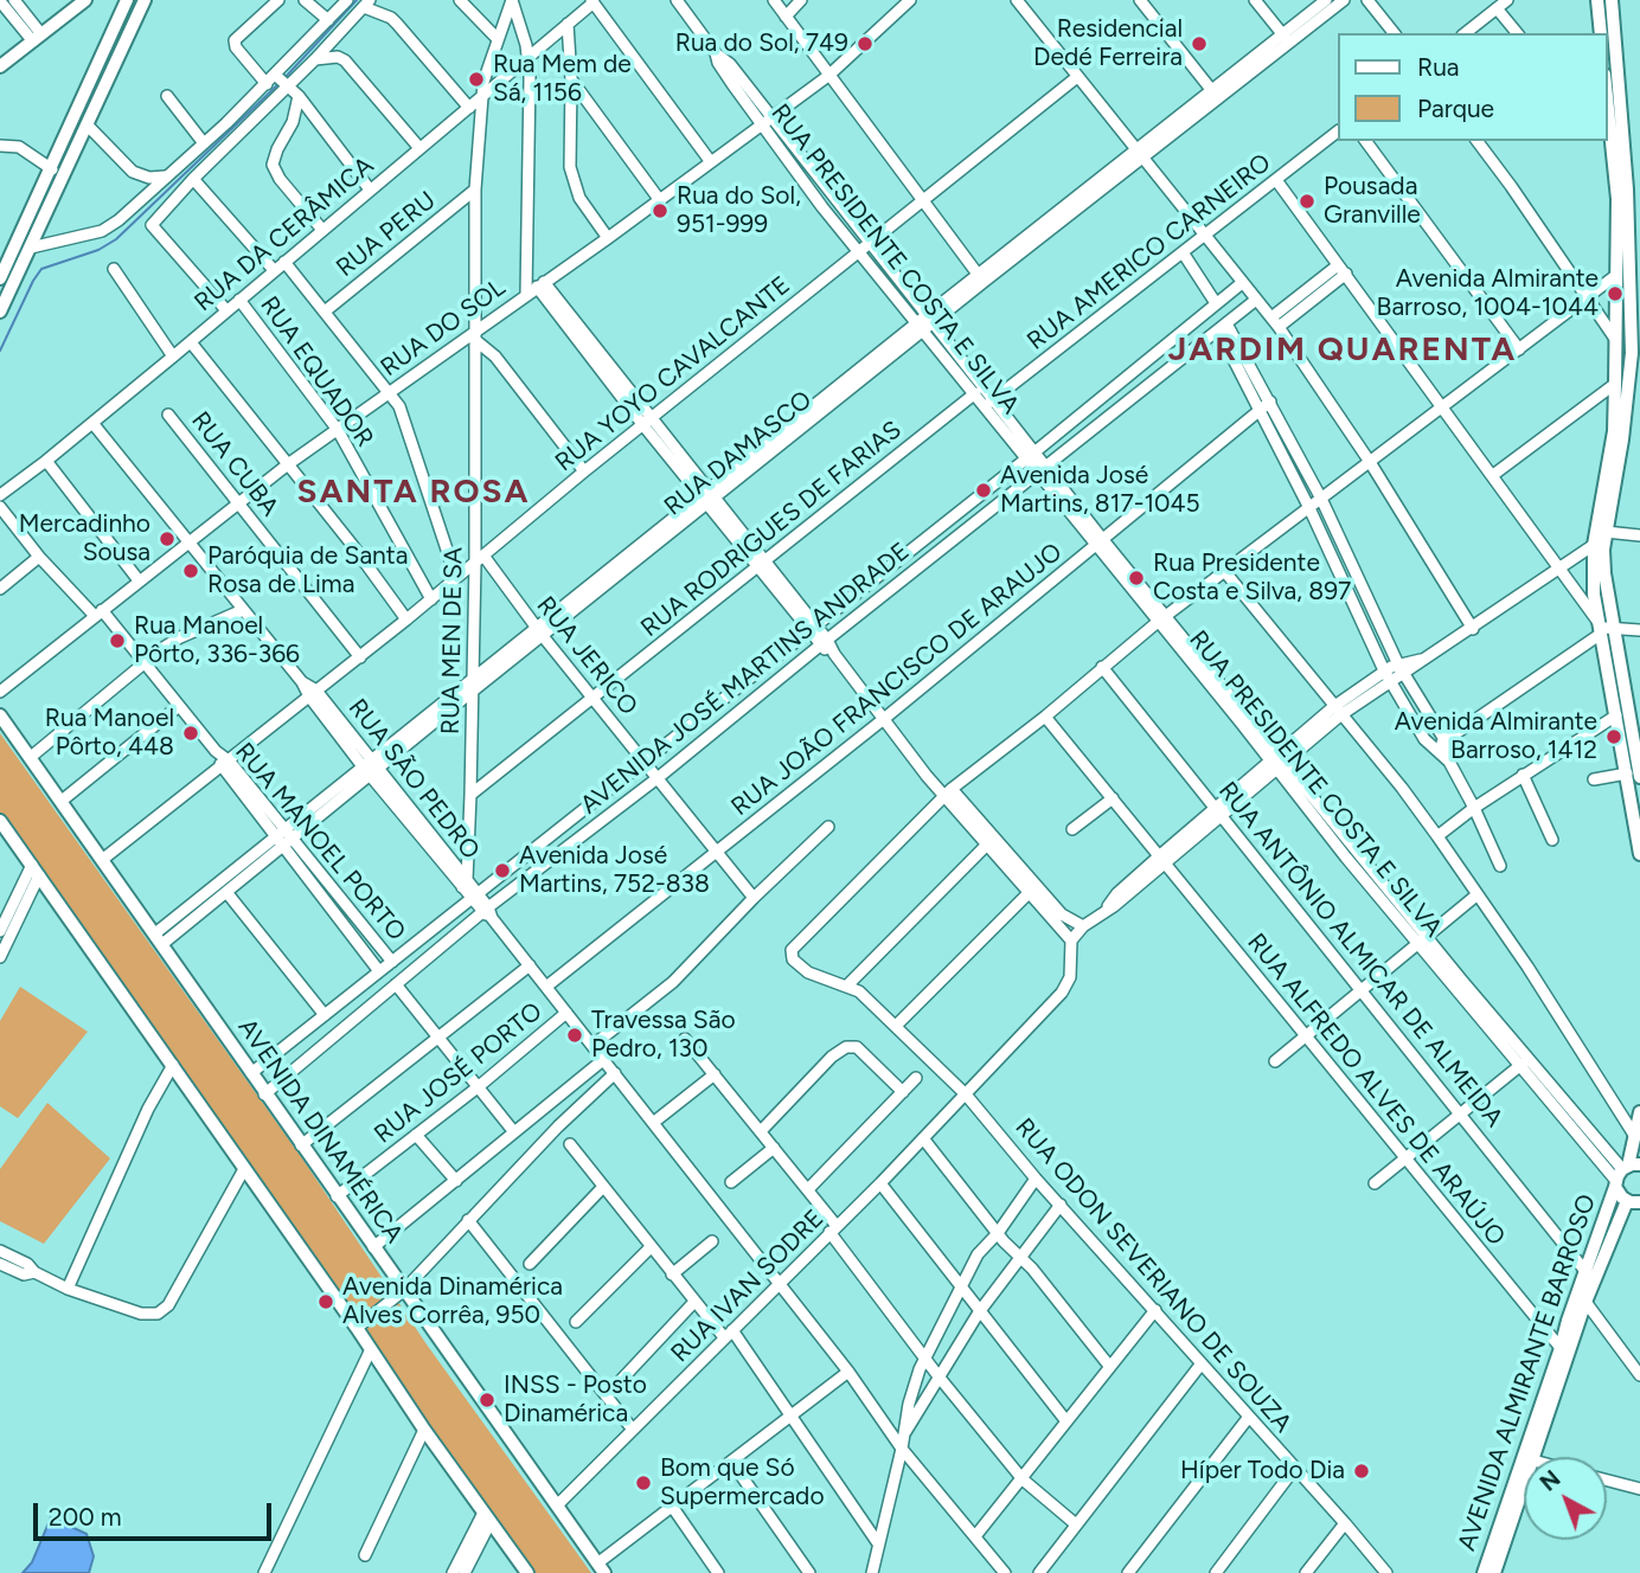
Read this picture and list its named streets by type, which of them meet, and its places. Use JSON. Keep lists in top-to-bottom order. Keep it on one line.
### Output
{"streets":{"main road":["AVENIDA DINAMÉRICA","AVENIDA ALMIRANTE BARROSO"],"street":["RUA DA CERÂMICA","RUA PERU","RUA AMERICO CARNEIRO","RUA PRESIDENTE COSTA E SILVA","RUA DO SOL","RUA EQUADOR","RUA YOYO CAVALCANTE","RUA DAMASCO","RUA CUBA","RUA RODRIGUES DE FARIAS","RUA MEN DE SA","RUA JERICO","AVENIDA JOSÉ MARTINS ANDRADE","RUA JOÃO FRANCISCO DE ARAUJO","RUA SÃO PEDRO","RUA MANOEL PORTO","RUA ANTÔNIO ALMICAR DE ALMEIDA","RUA JOSÉ PORTO","RUA ALFREDO ALVES DE ARAÚJO","RUA ODON SEVERIANO DE SOUZA","RUA IVAN SODRE"]},"crossings":[["RUA DA CERÂMICA","RUA EQUADOR"],["RUA DA CERÂMICA","RUA MEN DE SA"],["RUA DA CERÂMICA","RUA SÃO PEDRO"],["RUA PERU","RUA MEN DE SA"],["RUA AMERICO CARNEIRO","RUA PRESIDENTE COSTA E SILVA"],["RUA PRESIDENTE COSTA E SILVA","RUA DO SOL"],["RUA PRESIDENTE COSTA E SILVA","RUA YOYO CAVALCANTE"],["RUA PRESIDENTE COSTA E SILVA","RUA DAMASCO"],["RUA PRESIDENTE COSTA E SILVA","RUA RODRIGUES DE FARIAS"],["RUA PRESIDENTE COSTA E SILVA","AVENIDA JOSÉ MARTINS ANDRADE"],["RUA PRESIDENTE COSTA E SILVA","RUA JOÃO FRANCISCO DE ARAUJO"],["RUA PRESIDENTE COSTA E SILVA","AVENIDA ALMIRANTE BARROSO"],["RUA DO SOL","RUA EQUADOR"],["RUA DO SOL","RUA CUBA"],["RUA DO SOL","RUA MEN DE SA"],["RUA DO SOL","RUA SÃO PEDRO"],["RUA DO SOL","RUA MANOEL PORTO"],["RUA EQUADOR","RUA YOYO CAVALCANTE"],["RUA YOYO CAVALCANTE","RUA CUBA"],["RUA YOYO CAVALCANTE","RUA MEN DE SA"],["RUA YOYO CAVALCANTE","RUA JERICO"],["RUA YOYO CAVALCANTE","RUA SÃO PEDRO"],["RUA YOYO CAVALCANTE","RUA MANOEL PORTO"],["RUA YOYO CAVALCANTE","AVENIDA DINAMÉRICA"],["RUA DAMASCO","RUA MEN DE SA"],["RUA DAMASCO","RUA JERICO"],["RUA DAMASCO","RUA SÃO PEDRO"],["RUA DAMASCO","RUA MANOEL PORTO"],["RUA DAMASCO","AVENIDA DINAMÉRICA"],["RUA RODRIGUES DE FARIAS","RUA MEN DE SA"],["RUA RODRIGUES DE FARIAS","RUA JERICO"],["RUA MEN DE SA","RUA JERICO"],["RUA MEN DE SA","RUA SÃO PEDRO"],["RUA JERICO","AVENIDA JOSÉ MARTINS ANDRADE"],["RUA JERICO","RUA JOÃO FRANCISCO DE ARAUJO"],["AVENIDA JOSÉ MARTINS ANDRADE","RUA SÃO PEDRO"],["AVENIDA JOSÉ MARTINS ANDRADE","AVENIDA DINAMÉRICA"],["RUA JOÃO FRANCISCO DE ARAUJO","RUA SÃO PEDRO"],["RUA SÃO PEDRO","RUA JOSÉ PORTO"],["RUA ANTÔNIO ALMICAR DE ALMEIDA","AVENIDA ALMIRANTE BARROSO"],["RUA JOSÉ PORTO","AVENIDA DINAMÉRICA"],["RUA ALFREDO ALVES DE ARAÚJO","AVENIDA ALMIRANTE BARROSO"],["AVENIDA DINAMÉRICA","RUA IVAN SODRE"],["RUA ODON SEVERIANO DE SOUZA","RUA IVAN SODRE"]],"districts":["JARDIM QUARENTA","SANTA ROSA"],"places":["Rua do Sol, 749","Residencial Dedé Ferreira","Rua Mem de Sá, 1156","Pousada Granville","Rua do Sol, 951-999","Avenida Almirante Barroso, 1004-1044","Avenida José Martins, 817-1045","Mercadinho Sousa","Paróquia de Santa Rosa de Lima","Rua Presidente Costa e Silva, 897","Rua Manoel Pôrto, 336-366","Rua Manoel Pôrto, 448","Avenida Almirante Barroso, 1412","Avenida José Martins, 752-838","Travessa São Pedro, 130","Avenida Dinamérica Alves Corrêa, 950","INSS - Posto Dinamérica","Híper Todo Dia","Bom que Só Supermercado"],"legend":["Rua","Parque"],"scale_bar":"200 m","north":"top left"}
